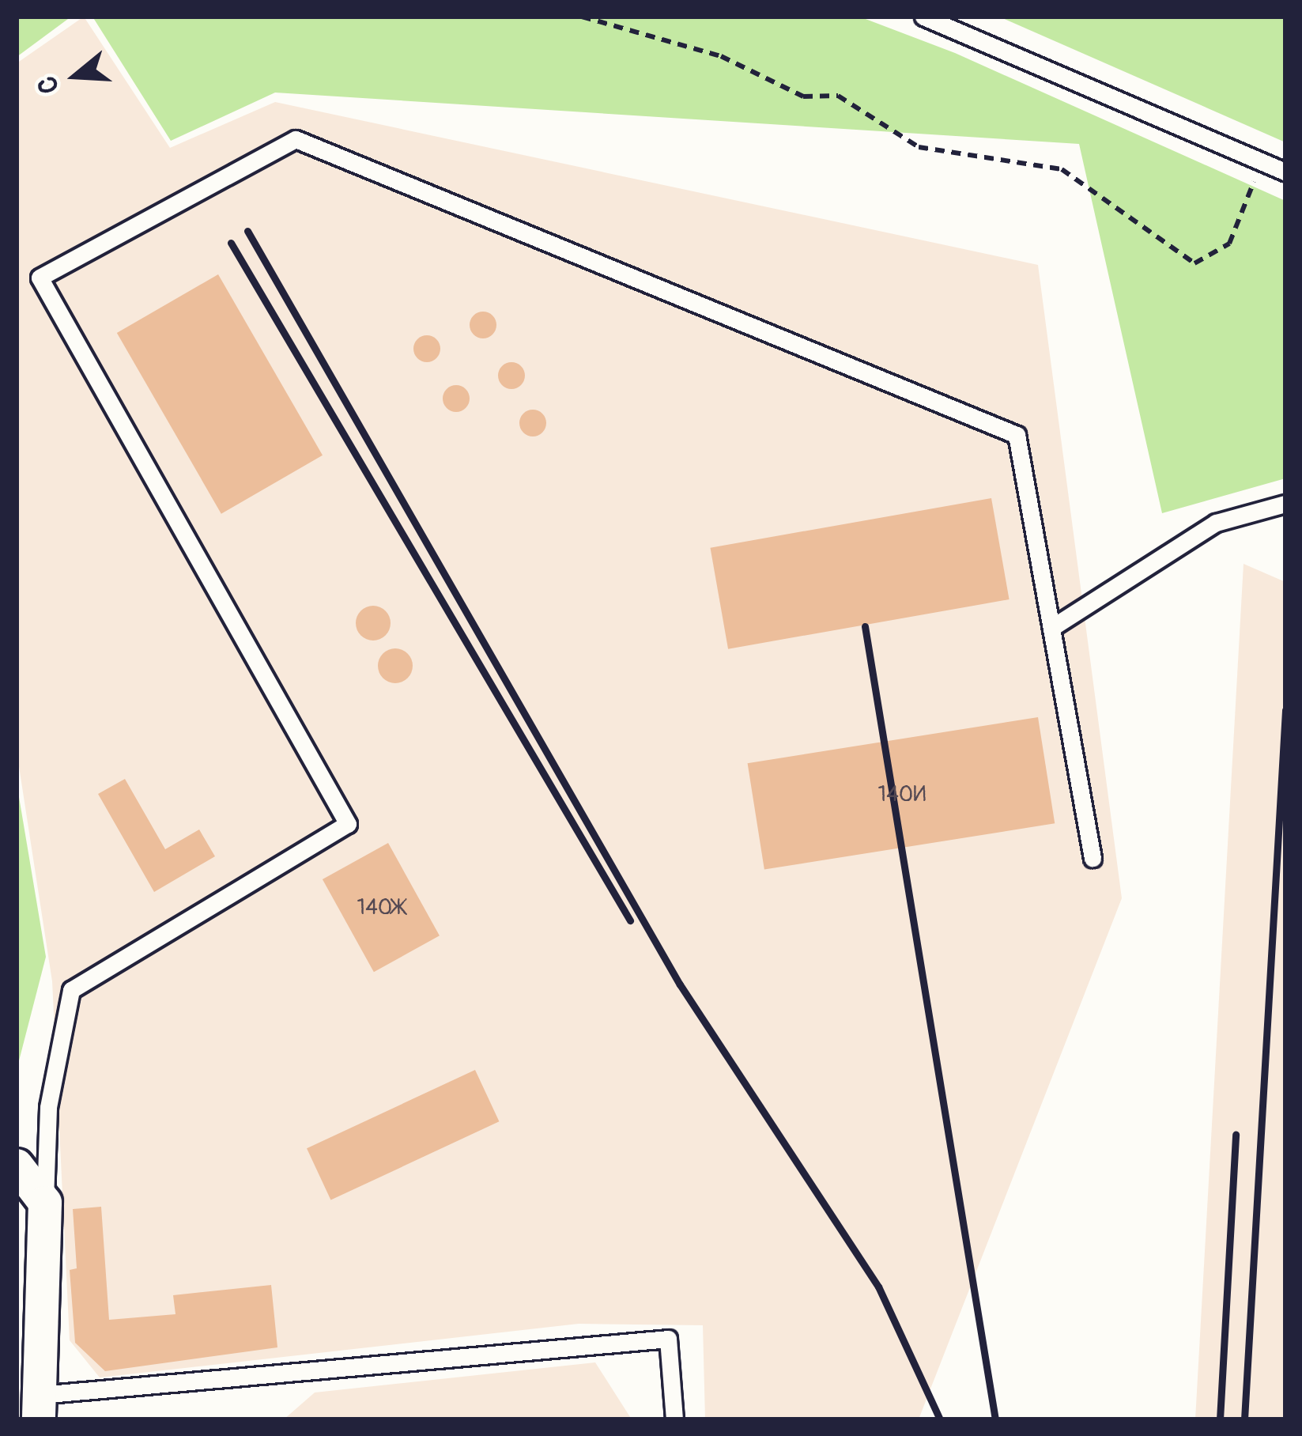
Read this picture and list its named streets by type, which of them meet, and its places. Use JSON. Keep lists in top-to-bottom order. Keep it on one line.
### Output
{"house_numbers":["140И","140Ж"],"north":"left"}
